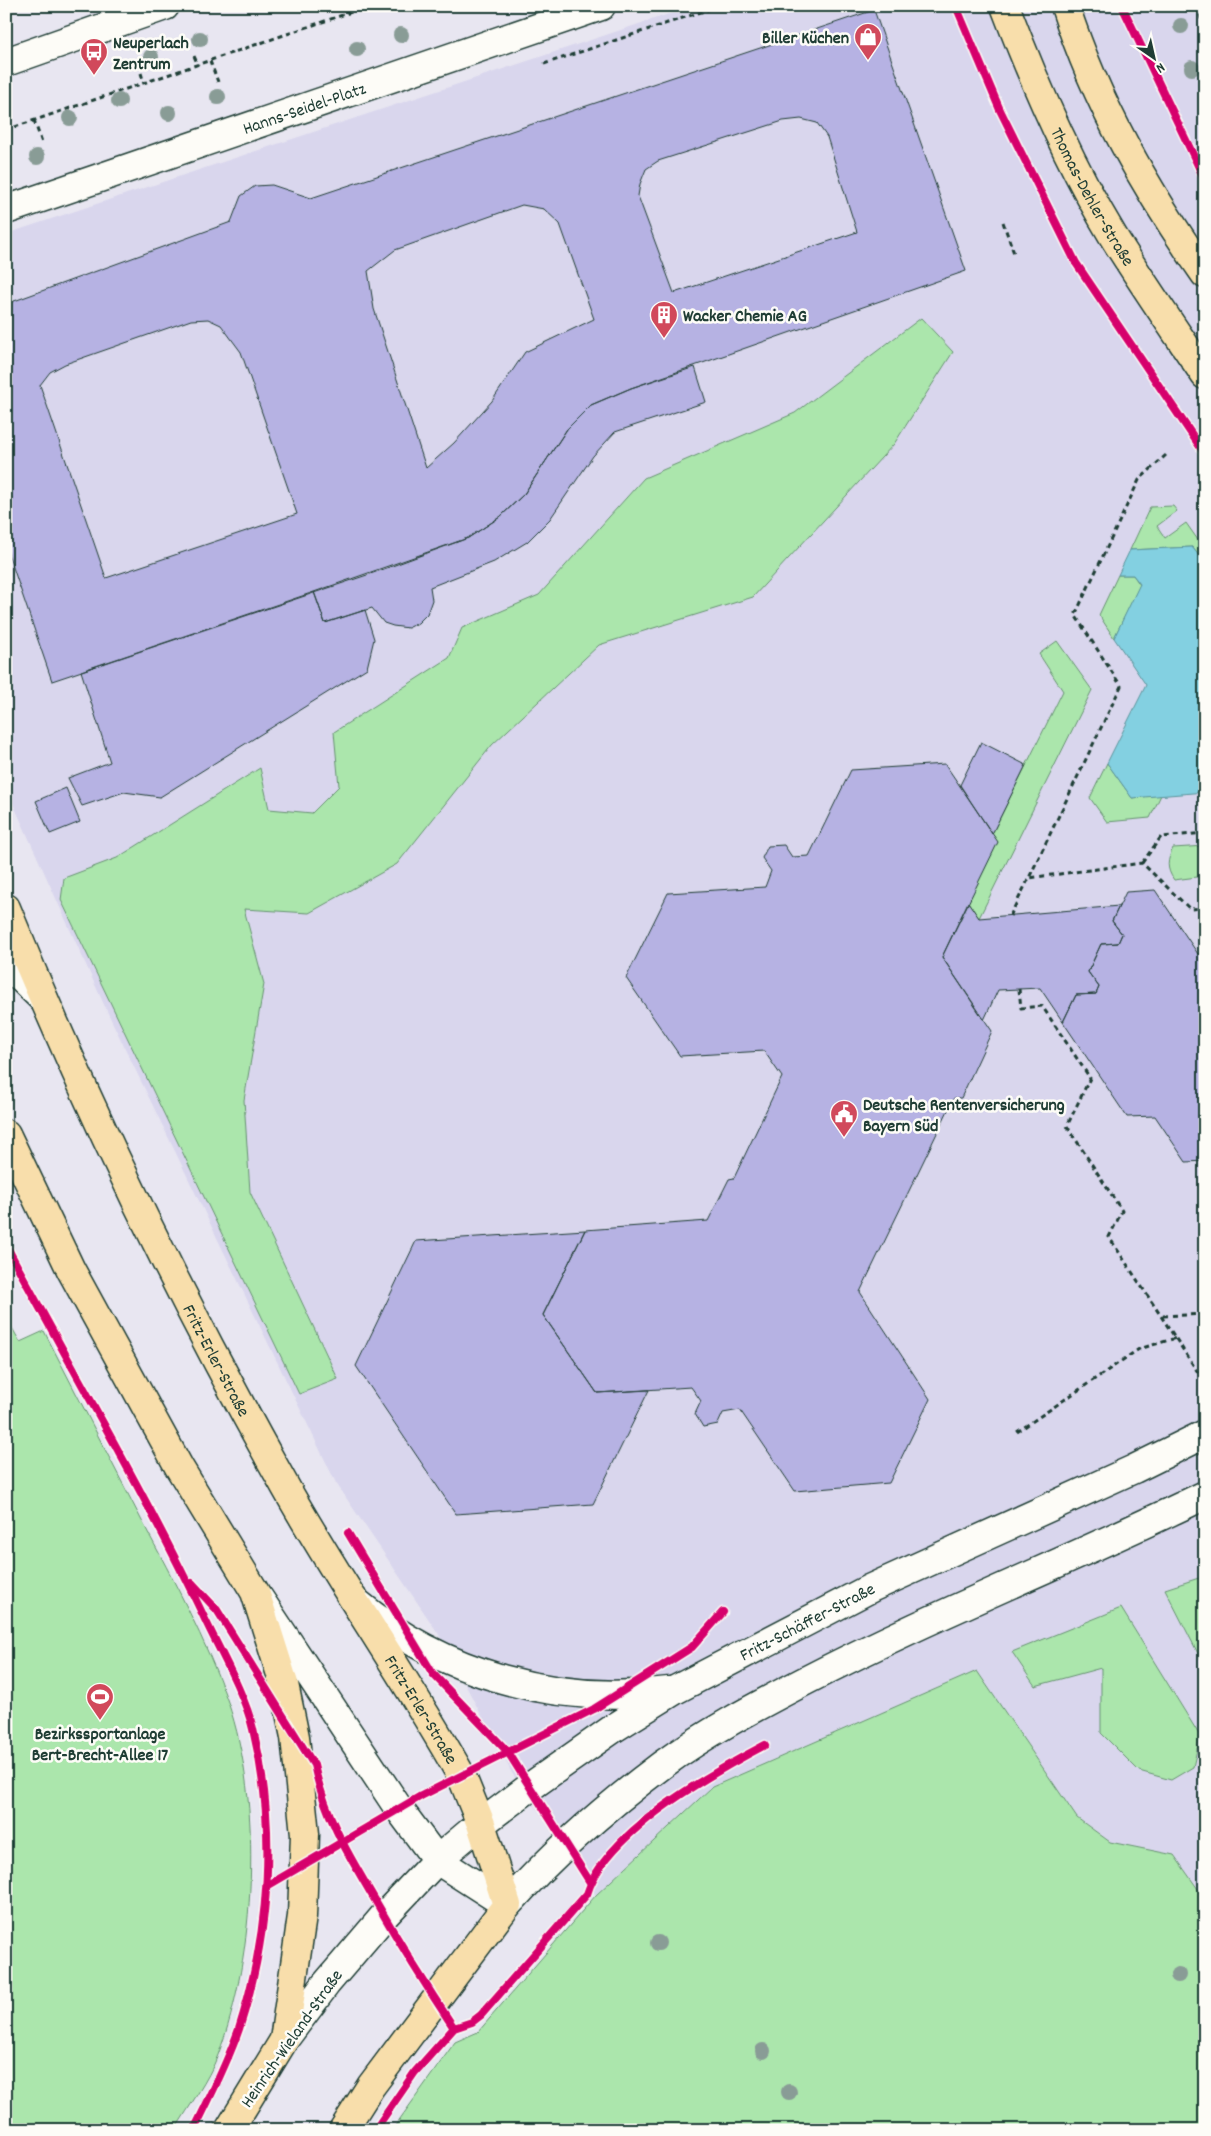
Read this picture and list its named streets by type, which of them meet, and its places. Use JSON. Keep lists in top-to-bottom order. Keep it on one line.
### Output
{"streets":{"main road":["Thomas-Dehler-Straße","Fritz-Erler-Straße","Heinrich-Wieland-Straße"],"street":["Hanns-Seidel-Platz","Fritz-Schäffer-Straße"]},"crossings":[["Fritz-Erler-Straße","Fritz-Schäffer-Straße"],["Fritz-Schäffer-Straße","Heinrich-Wieland-Straße"]],"places":{"shop":["Biller Küchen"],"bus stop":["Neuperlach Zentrum"],"building":["Wacker Chemie AG"],"public building":["Deutsche Rentenversicherung Bayern Süd"],"sports":["Bezirkssportanlage Bert-Brecht-Allee 17"]},"north":"bottom right"}
